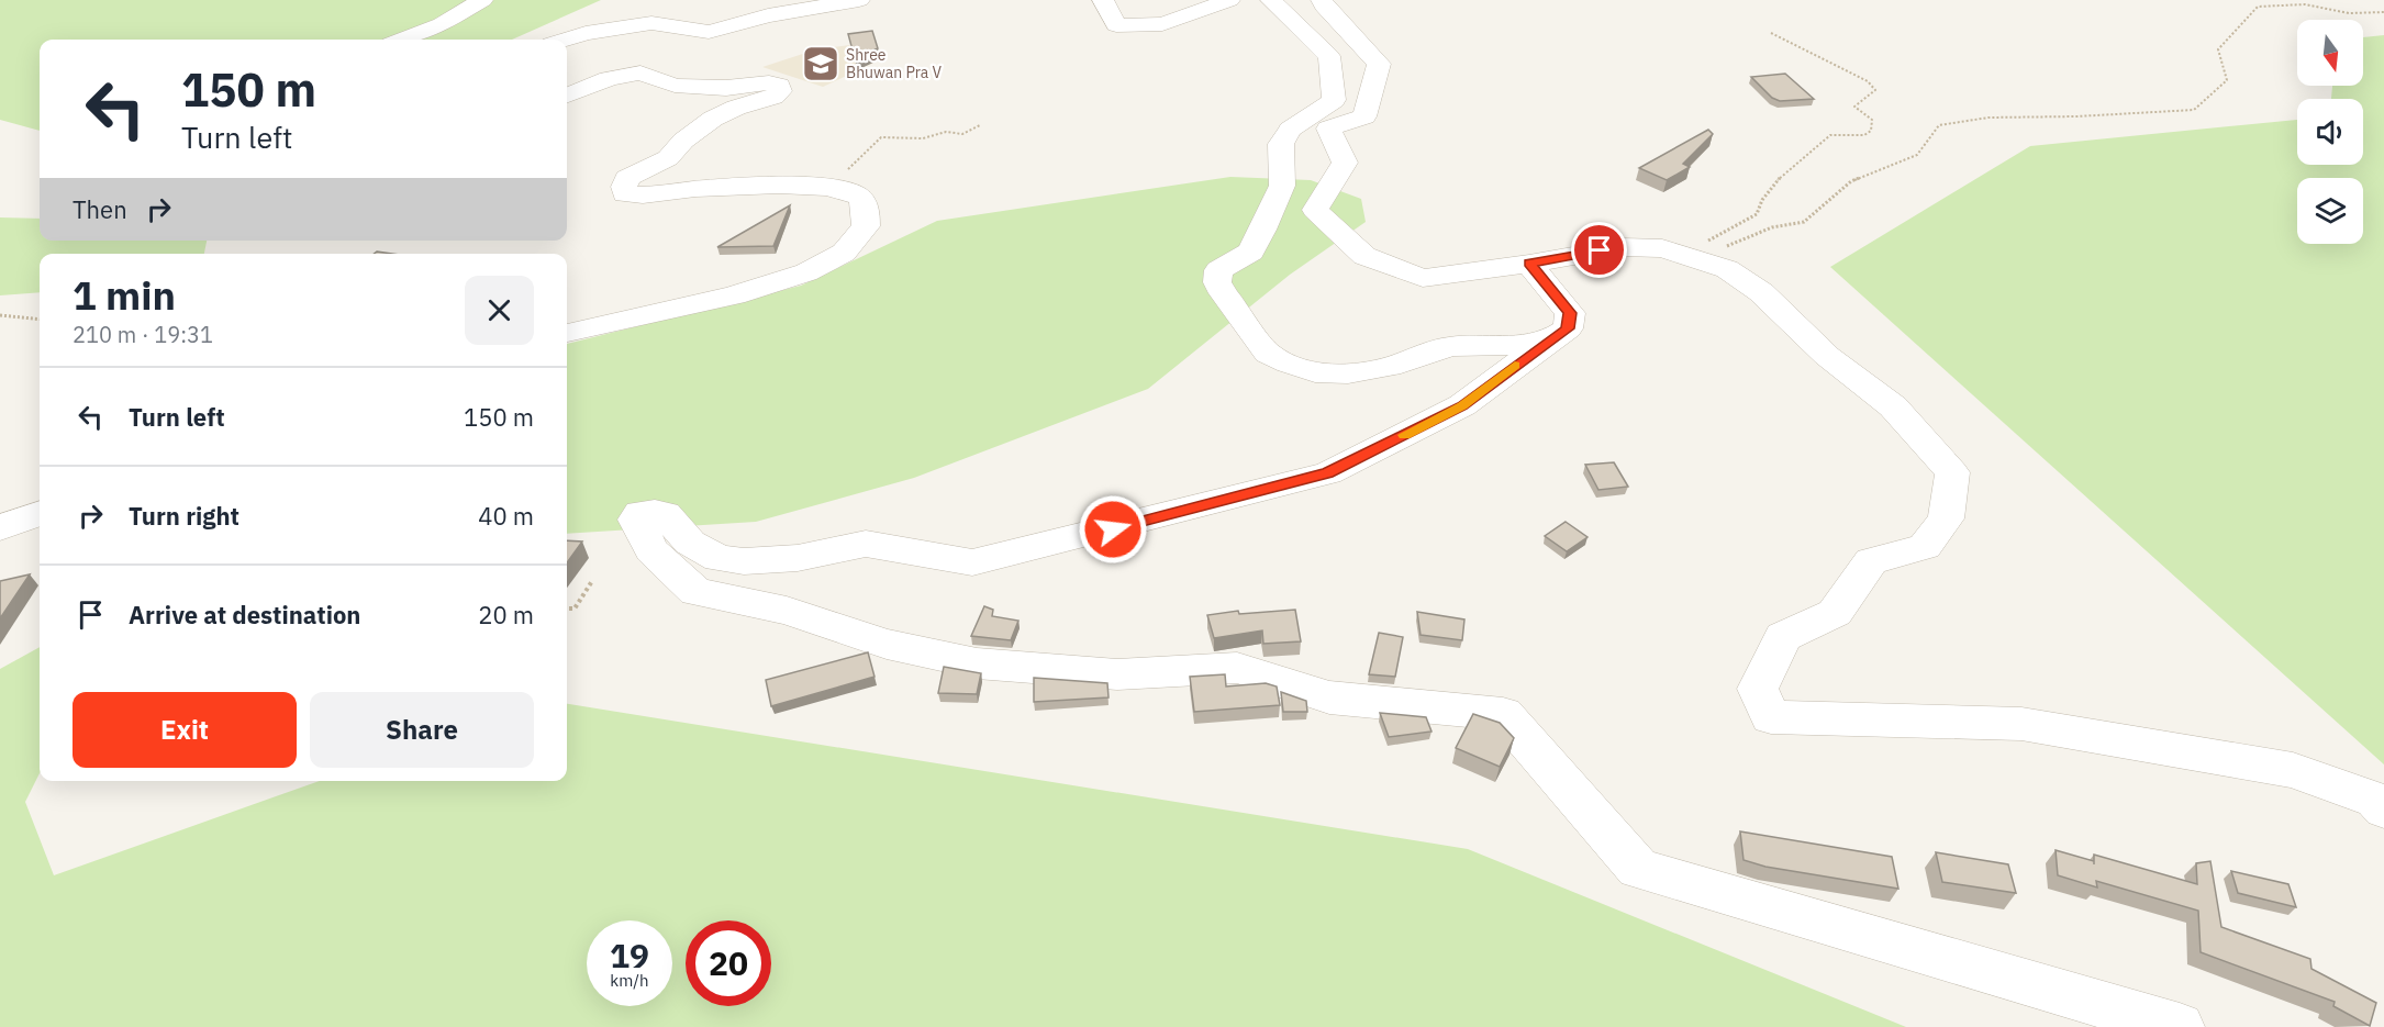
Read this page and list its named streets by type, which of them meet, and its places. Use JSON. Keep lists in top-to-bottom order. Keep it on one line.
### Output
{"places":{"school or university":["Shree Bhuwan Pra V"]},"north":"bottom","page":{"turn":["150 m","Turn left"],"then":"Then","heading":["1 min","210 m · 19:31"],"list":[{"name":"Turn left","value":"150 m"},{"name":"Turn right","value":"40 m"},{"name":"Arrive at destination","value":"20 m"}],"buttons":["Exit","Share"],"speed":"19 km/h","limit":"20"}}
